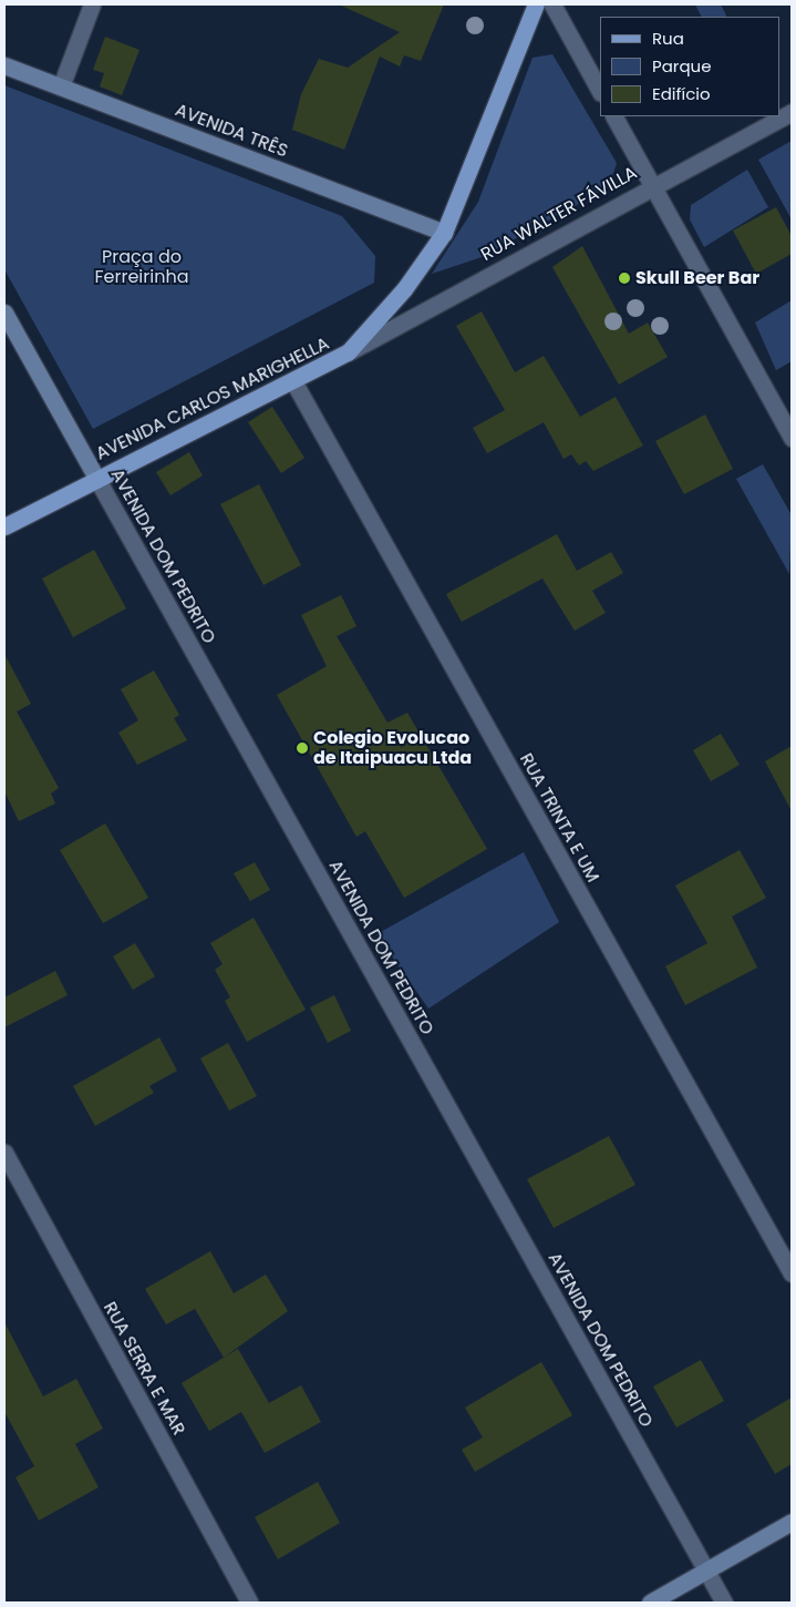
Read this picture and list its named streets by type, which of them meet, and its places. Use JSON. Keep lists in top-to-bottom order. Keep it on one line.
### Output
{"streets":{"main road":["AVENIDA CARLOS MARIGHELLA"],"street":["AVENIDA TRÊS","RUA WALTER FÁVILLA","AVENIDA DOM PEDRITO","RUA TRINTA E UM","RUA SERRA E MAR"]},"crossings":[["AVENIDA TRÊS","AVENIDA CARLOS MARIGHELLA"],["RUA WALTER FÁVILLA","AVENIDA CARLOS MARIGHELLA"],["AVENIDA CARLOS MARIGHELLA","AVENIDA DOM PEDRITO"],["AVENIDA CARLOS MARIGHELLA","RUA TRINTA E UM"]],"parks":["Praça do Ferreirinha"],"places":["Skull Beer Bar","Colegio Evolucao de Itaipuacu Ltda"],"legend":["Rua","Parque","Edifício"]}
